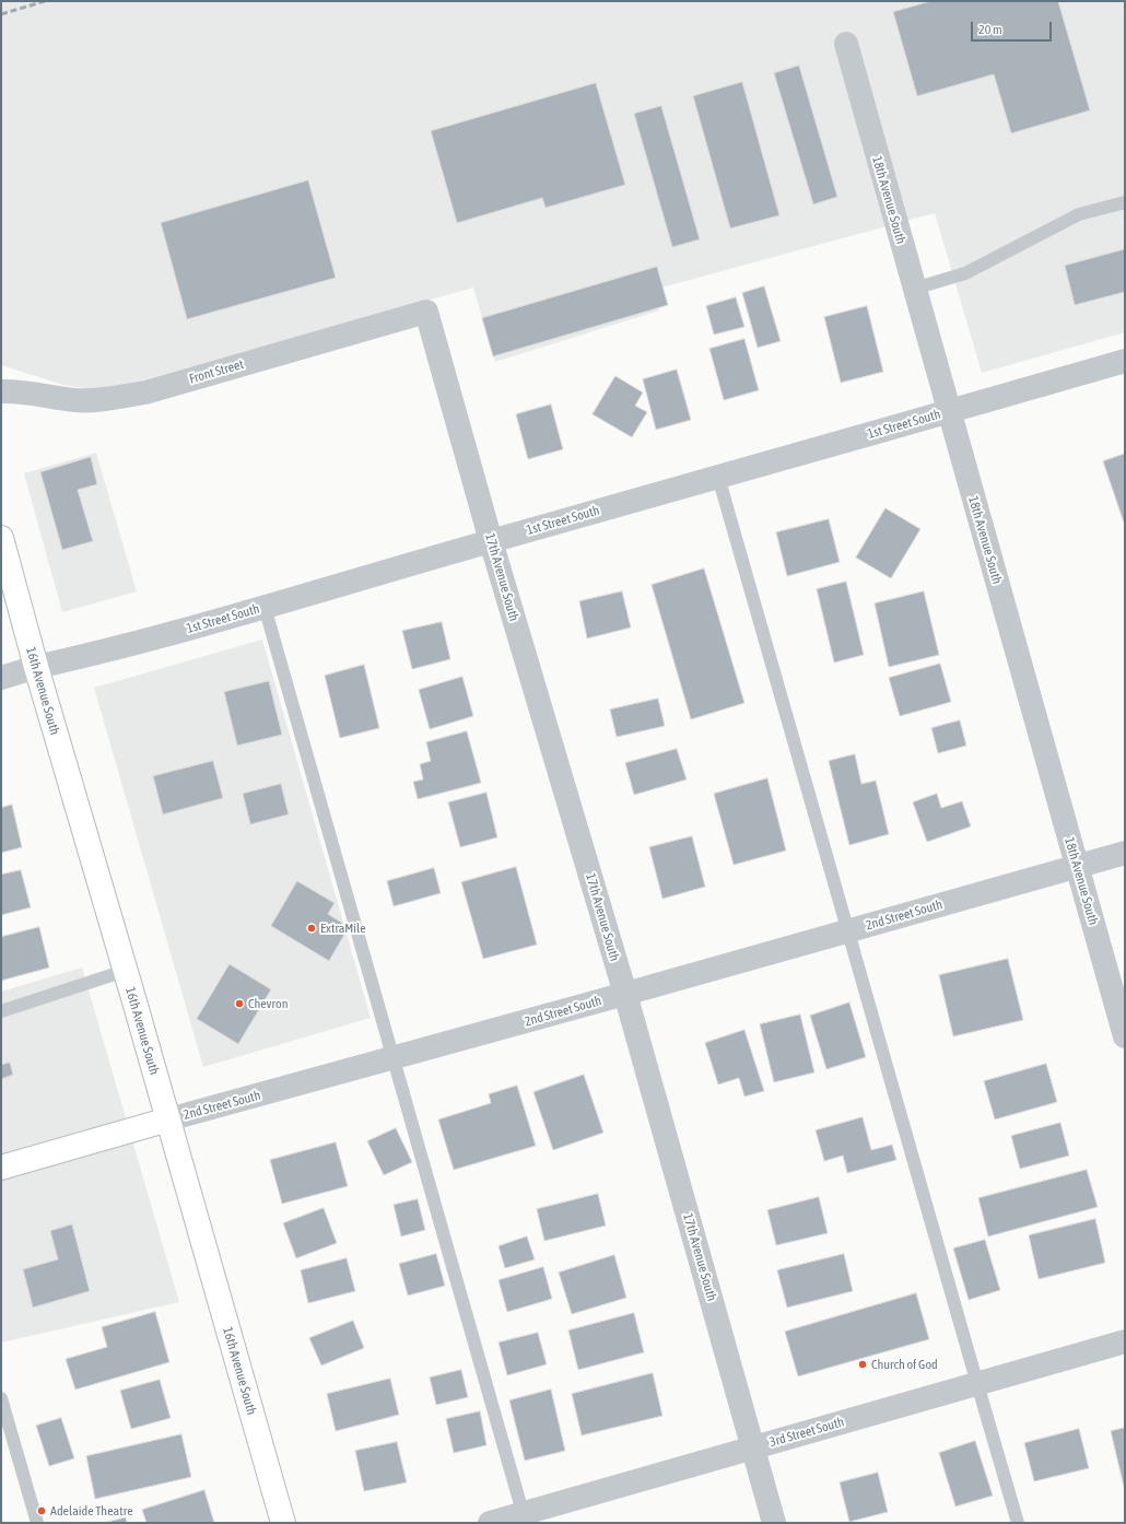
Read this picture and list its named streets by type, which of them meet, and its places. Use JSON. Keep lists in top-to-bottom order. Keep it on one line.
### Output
{"streets":{"main road":["16th Avenue South","2nd Street South"],"street":["18th Avenue South","Front Street","1st Street South","17th Avenue South","3rd Street South"]},"crossings":[["18th Avenue South","1st Street South"],["18th Avenue South","2nd Street South"],["Front Street","17th Avenue South"],["1st Street South","17th Avenue South"],["1st Street South","16th Avenue South"],["17th Avenue South","2nd Street South"],["17th Avenue South","3rd Street South"],["16th Avenue South","2nd Street South"]],"places":["ExtraMile","Chevron","Church of God","Adelaide Theatre"],"scale_bar":"20 m"}
